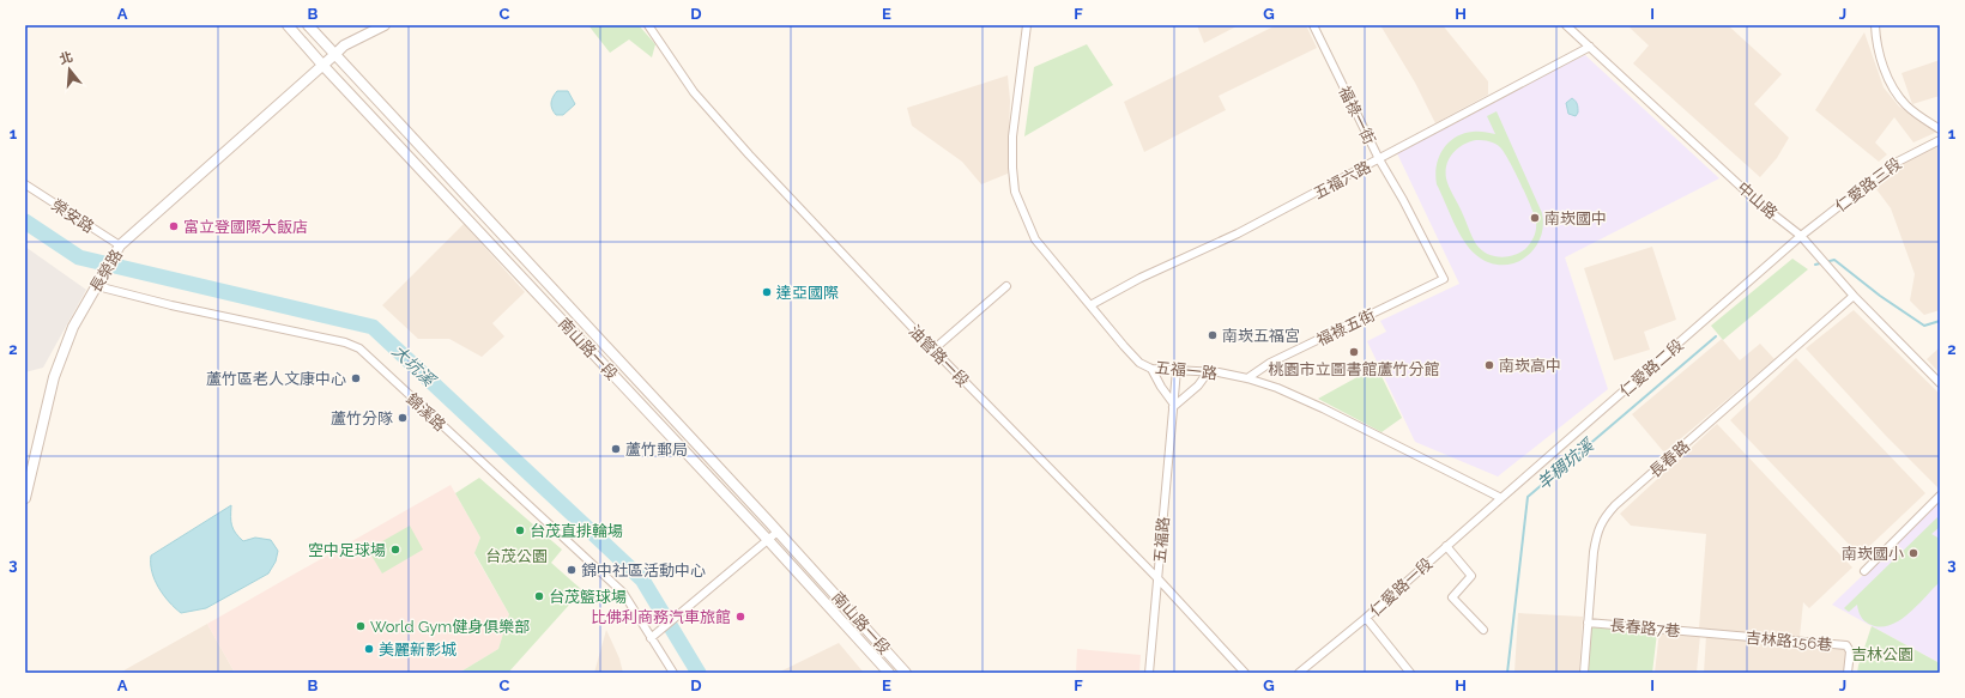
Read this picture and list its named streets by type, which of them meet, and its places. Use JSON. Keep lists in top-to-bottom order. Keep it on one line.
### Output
{"streets":{"street":["福祿一街","五福六路","仁愛路三段","中山路","榮安路","長榮路","福祿五街","南山路一段","油管路一段","仁愛路二段","五福一路","錦溪路","長春路","五福路","仁愛路一段","長春路7巷","吉林路156巷"]},"crossings":[["福祿一街","五福六路"],["福祿一街","福祿五街"],["五福六路","中山路"],["五福六路","五福一路"],["仁愛路三段","中山路"],["仁愛路三段","仁愛路二段"],["中山路","仁愛路二段"],["中山路","長春路"],["榮安路","長榮路"],["長榮路","南山路一段"],["長榮路","錦溪路"],["福祿五街","五福一路"],["油管路一段","五福路"],["仁愛路二段","五福一路"],["仁愛路二段","仁愛路一段"],["五福一路","五福路"],["五福一路","仁愛路一段"],["長春路","長春路7巷"],["長春路7巷","吉林路156巷"]],"water":["大坑溪","羊稠坑溪"],"parks":["台茂公園","吉林公園"],"places":["南崁國中","富立登國際大飯店","達亞國際","南崁五福宮","桃園市立圖書館蘆竹分館","南崁高中","蘆竹區老人文康中心","蘆竹分隊","蘆竹郵局","台茂直排輪場","空中足球場","南崁國小","錦中社區活動中心","台茂籃球場","比佛利商務汽車旅館","World Gym健身俱樂部","美麗新影城"],"north":"top","grid":{"columns":["A","B","C","D","E","F","G","H","I","J"],"rows":["1","2","3"]}}
